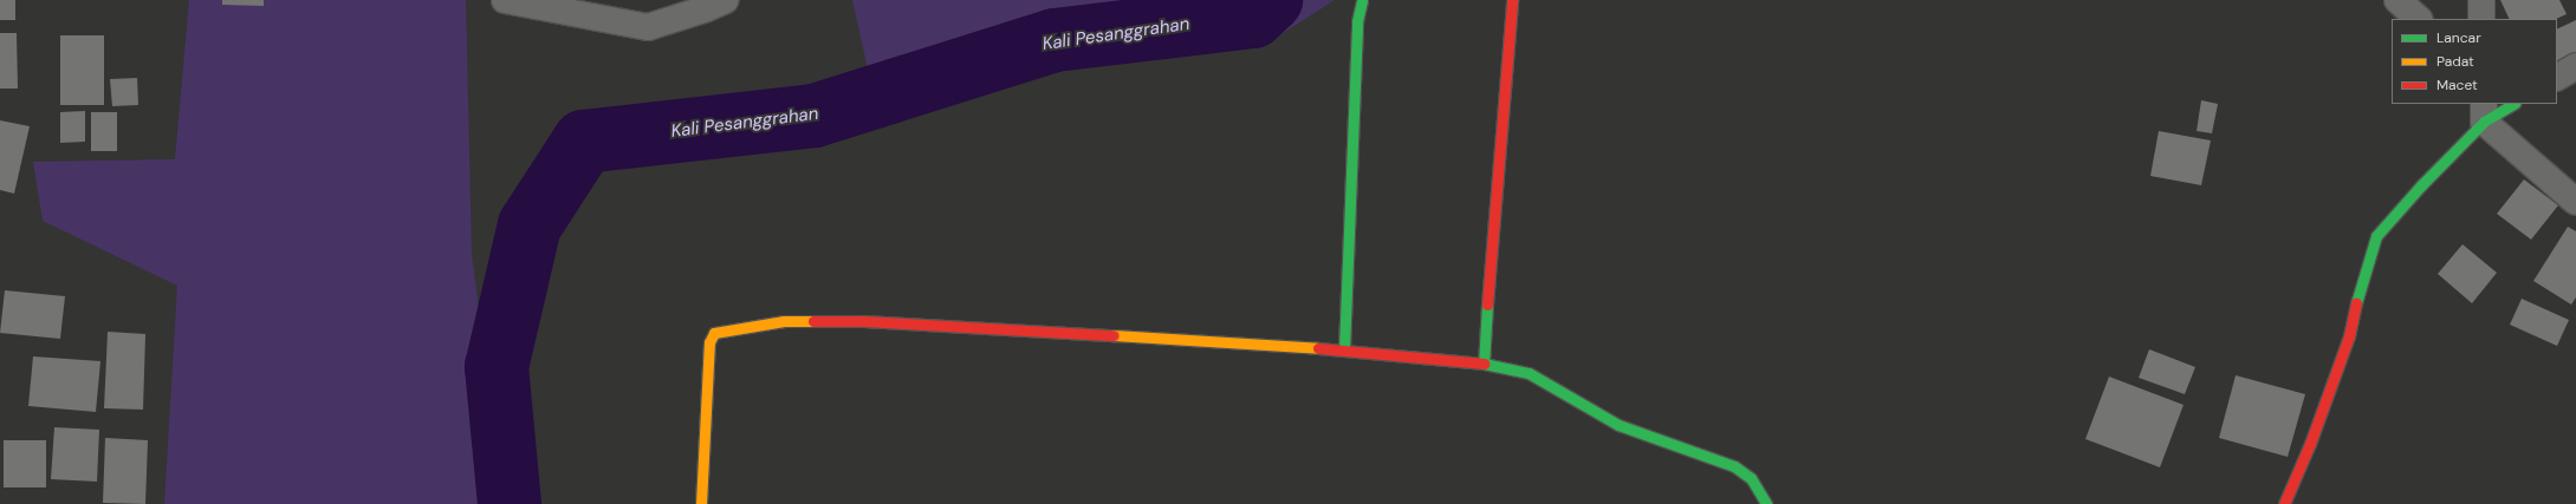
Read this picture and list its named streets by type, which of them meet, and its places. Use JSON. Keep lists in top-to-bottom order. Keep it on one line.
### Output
{"water":["Kali Pesanggrahan"],"legend":["Lancar","Padat","Macet"]}
